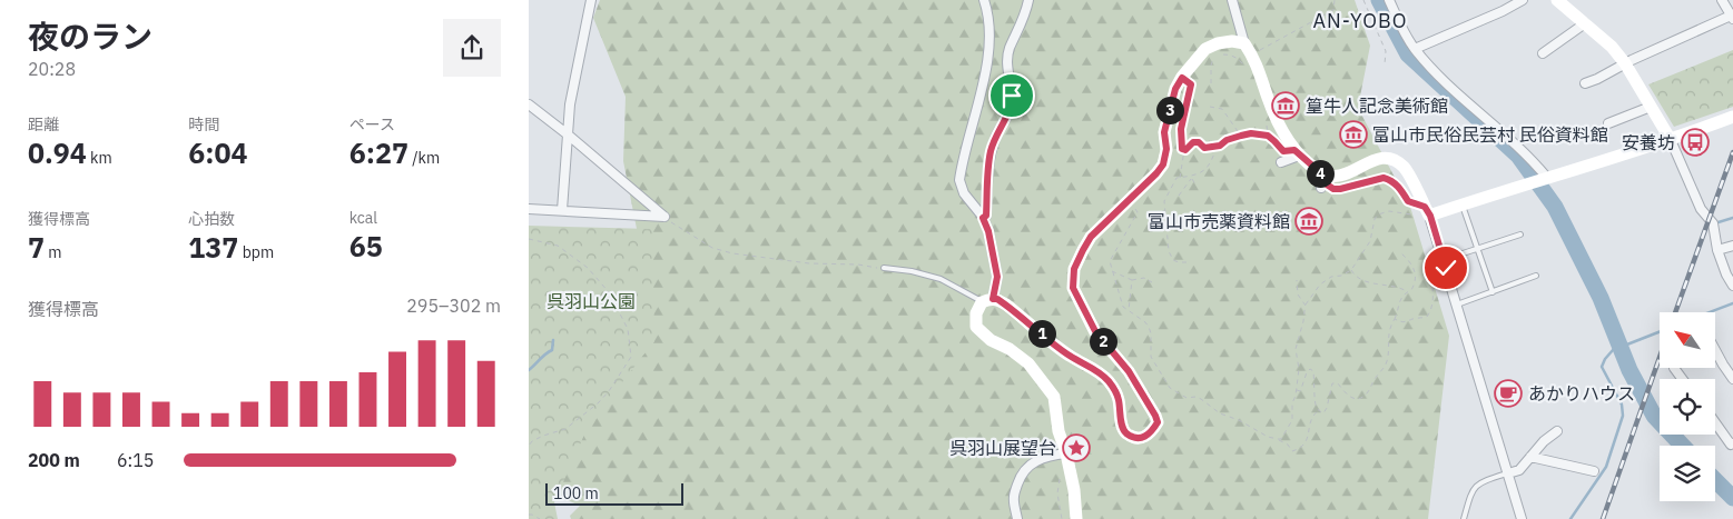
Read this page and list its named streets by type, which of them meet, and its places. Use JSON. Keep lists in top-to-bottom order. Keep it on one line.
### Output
{"districts":["AN-YOBO"],"parks":["呉羽山公園"],"places":{"museum":["篁牛人記念美術館","富山市民俗民芸村 民俗資料館","富山市売薬資料館"],"bus stop":["安養坊"],"cafe":["あかりハウス"],"place":["呉羽山展望台"]},"scale_bar":"100 m","north":"top left","page":{"heading":["夜のラン","20:28"],"stats":[["距離","0.94 km"],["時間","6:04"],["ペース","6:27 /km"],["獲得標高","7 m"],["心拍数","137 bpm"],["kcal","65"]],"pins":["3","4","1","2"],"chart":["獲得標高","295–302 m"],"list":[{"name":"200 m","note":"6:15"}],"scale":"100 m"}}
